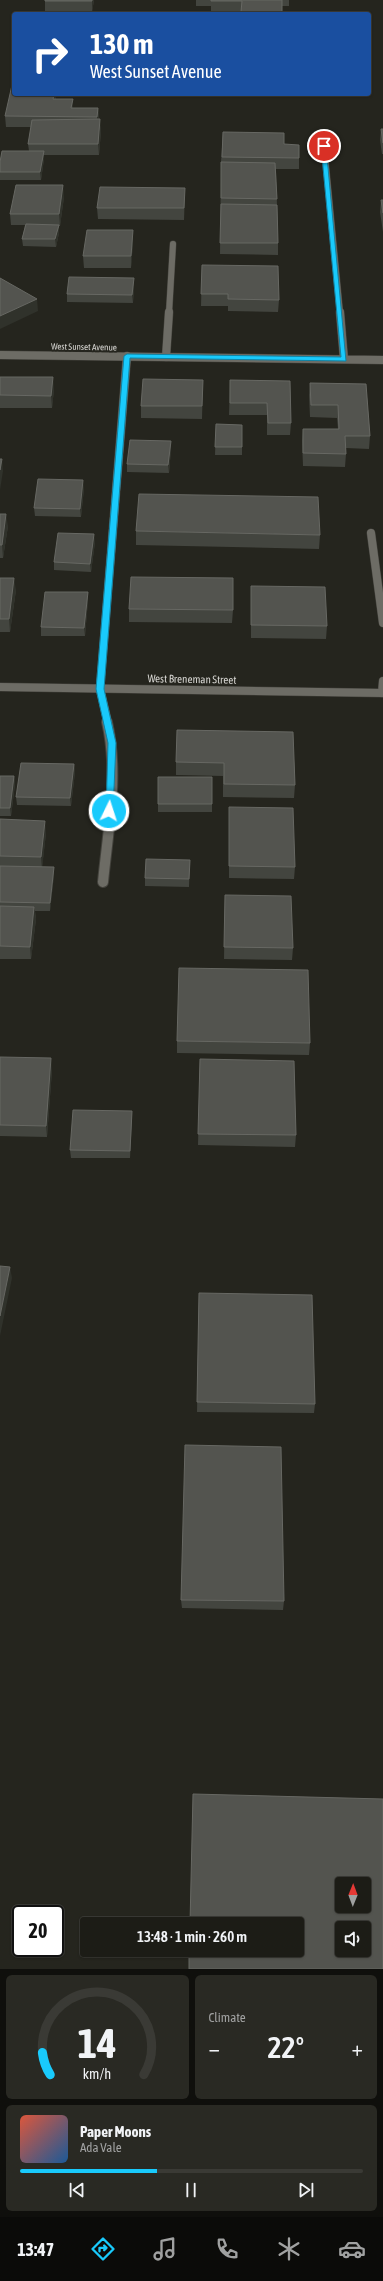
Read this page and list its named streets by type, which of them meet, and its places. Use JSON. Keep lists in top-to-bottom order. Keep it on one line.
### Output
{"streets":{"street":["West Sunset Avenue","West Breneman Street"]},"north":"top","page":{"turn":["130 m","West Sunset Avenue"],"limit":"20","trip":"13:48 · 1 min · 260 m","tile":"Climate","heat":["−","22°","+"],"song":["Paper Moons","Ada Vale"],"tabs":"13:47","gauge":["14","km/h"]}}
